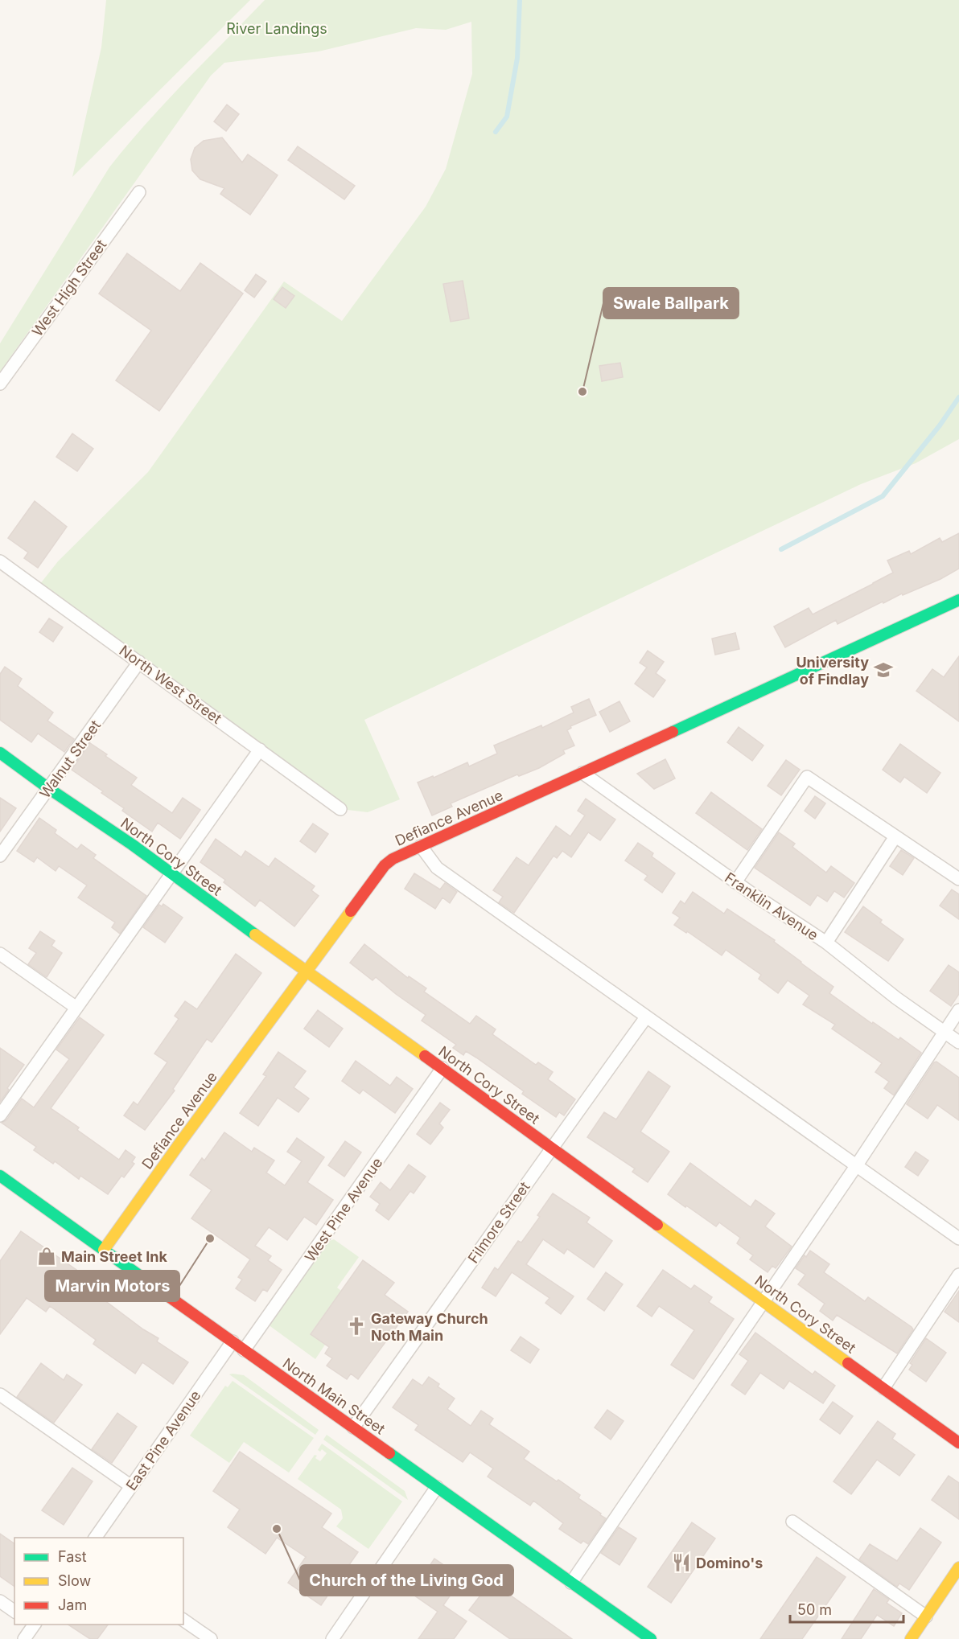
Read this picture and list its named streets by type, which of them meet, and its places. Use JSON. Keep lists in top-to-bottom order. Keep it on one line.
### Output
{"streets":{"street":["West High Street","North West Street","Walnut Street","Defiance Avenue","North Cory Street","Franklin Avenue","West Pine Avenue","Filmore Street","North Main Street","East Pine Avenue"]},"crossings":[["North West Street","Walnut Street"],["Walnut Street","North Cory Street"],["Defiance Avenue","North Cory Street"],["Defiance Avenue","Franklin Avenue"],["Defiance Avenue","North Main Street"],["North Cory Street","West Pine Avenue"],["North Cory Street","Filmore Street"],["West Pine Avenue","North Main Street"],["Filmore Street","North Main Street"],["North Main Street","East Pine Avenue"]],"parks":["River Landings"],"places":{"other":["Swale Ballpark","Marvin Motors","Church of the Living God"],"school or university":["University of Findlay"],"shop":["Main Street Ink"],"church":["Gateway Church Noth Main"],"restaurant":["Domino's"]},"legend":["Fast","Slow","Jam"],"scale_bar":"50 m"}
